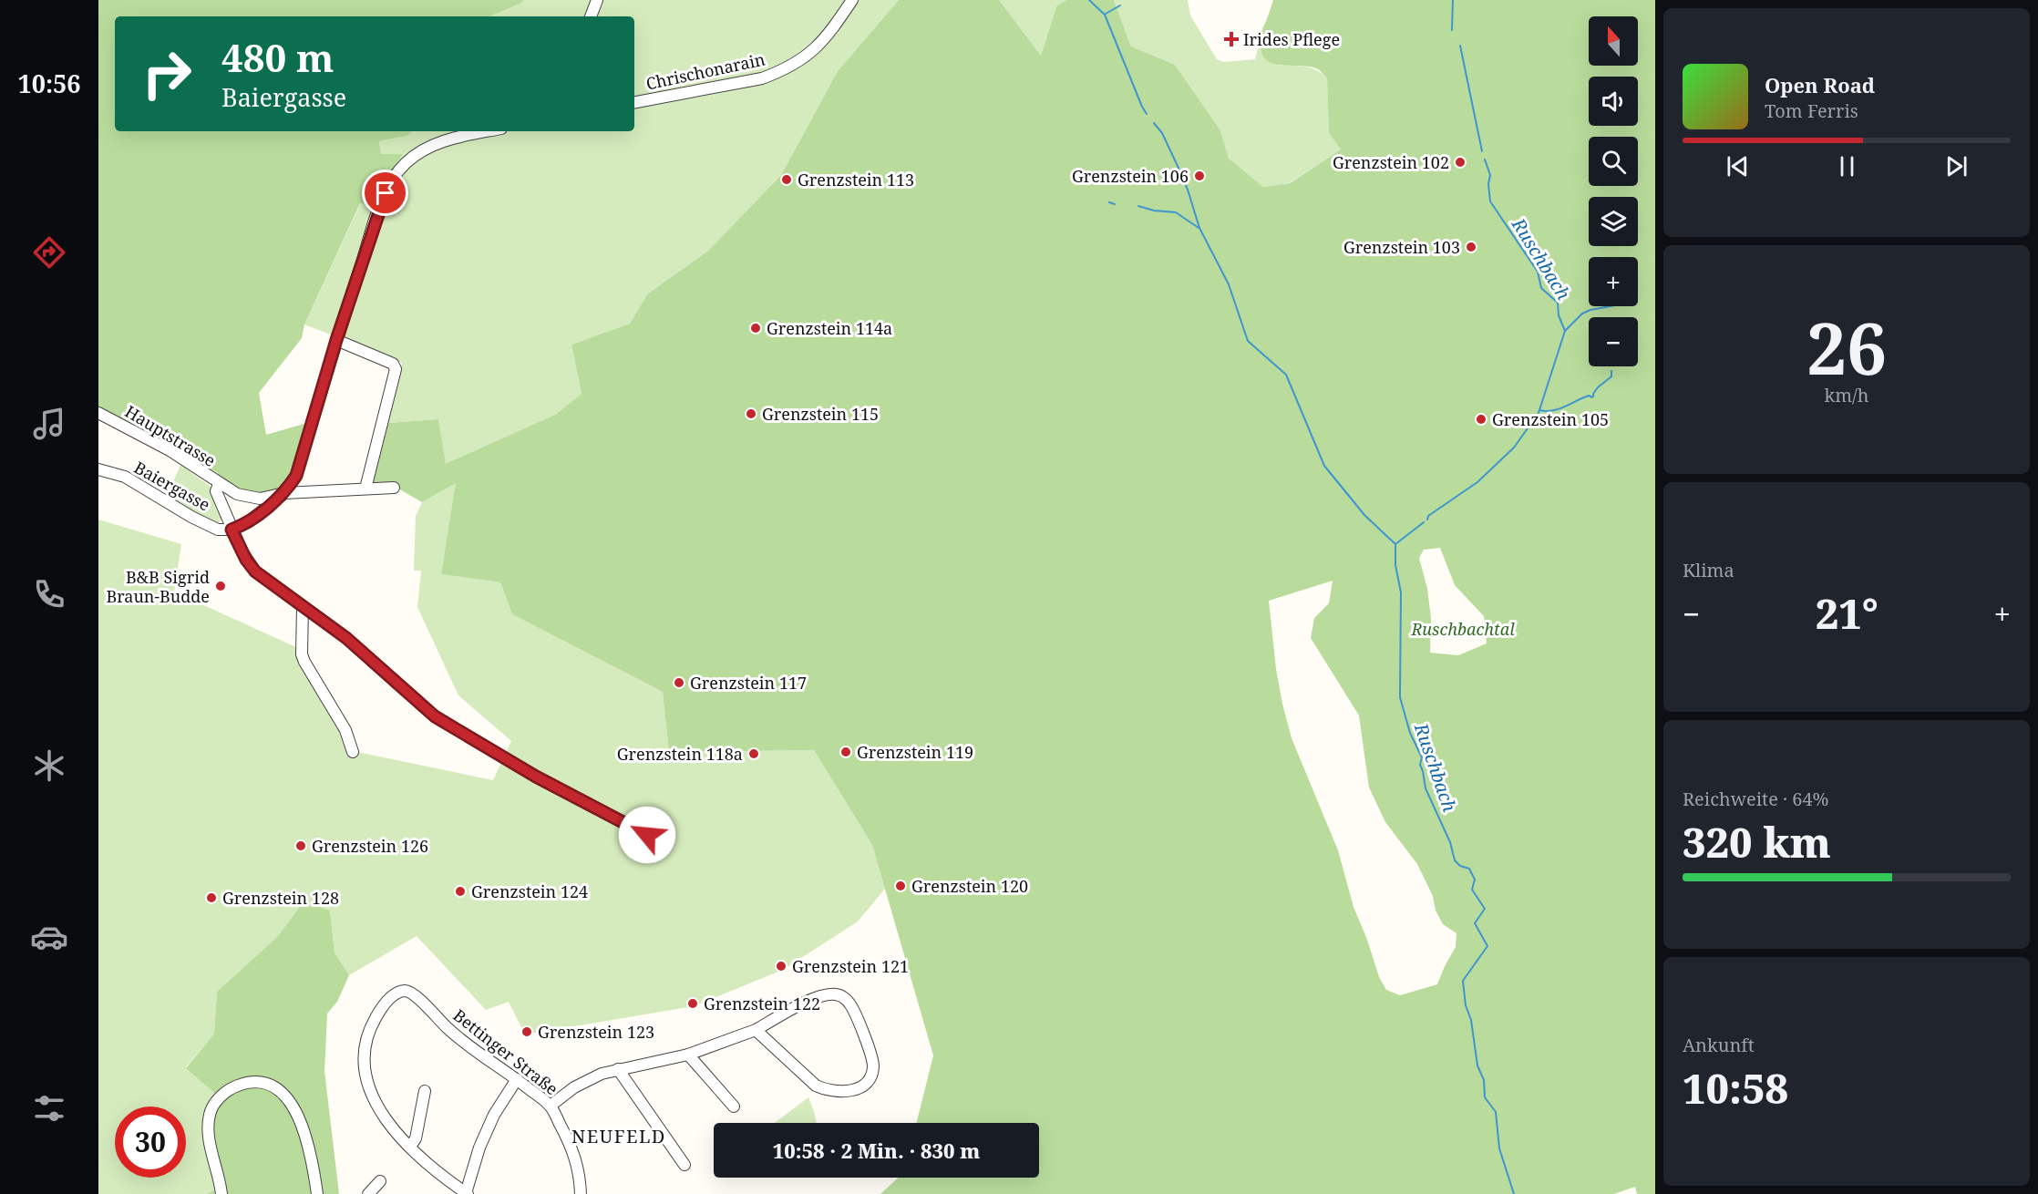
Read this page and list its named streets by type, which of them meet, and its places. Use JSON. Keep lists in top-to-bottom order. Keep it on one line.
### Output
{"streets":{"street":["Chrischonarain","Hauptstrasse","Baiergasse","Bettinger Straße"]},"districts":["NEUFELD"],"water":["Ruschbach"],"parks":["Ruschbachtal"],"places":{"health":["Irides Pflege"],"other":["Grenzstein 102","Grenzstein 106","Grenzstein 113","Grenzstein 103","Grenzstein 114a","Grenzstein 115","Grenzstein 105","B&B Sigrid Braun-Budde","Grenzstein 117","Grenzstein 119","Grenzstein 118a","Grenzstein 126","Grenzstein 120","Grenzstein 124","Grenzstein 128","Grenzstein 121","Grenzstein 122","Grenzstein 123"]},"north":"top","page":{"tabs":"10:56","map_buttons":["+","−"],"turn":["480 m","Baiergasse"],"song":["Open Road","Tom Ferris"],"tile":[["26","km/h"],"Klima",["Reichweite · 64%","320 km"],["Ankunft","10:58"]],"heat":["−","21°","+"],"limit":"30","trip":"10:58 · 2 Min. · 830 m"}}
